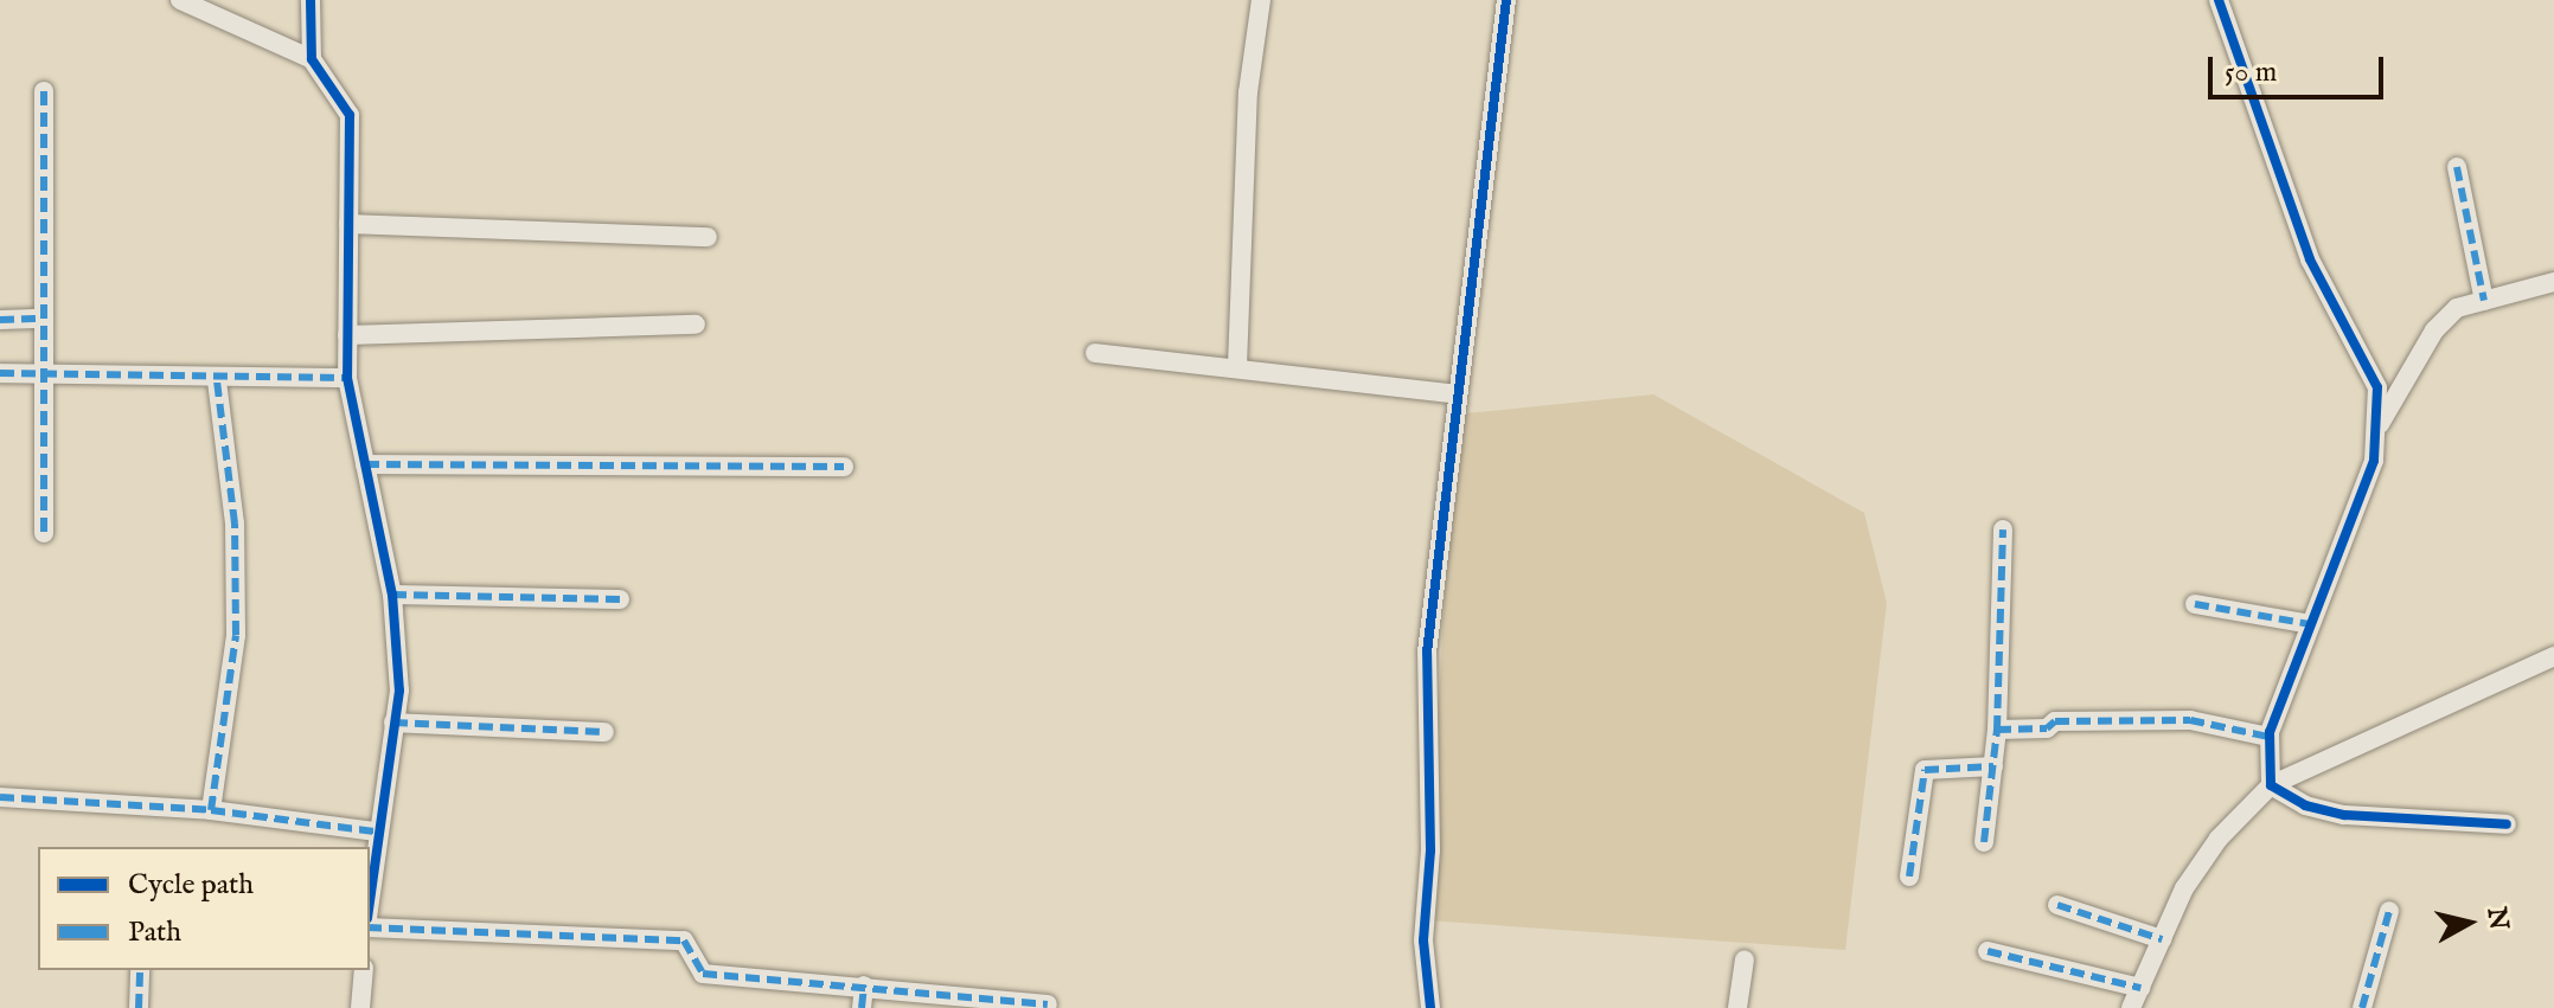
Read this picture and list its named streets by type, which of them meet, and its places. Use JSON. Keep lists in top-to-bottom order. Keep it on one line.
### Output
{"legend":["Cycle path","Path"],"scale_bar":"50 m","north":"right"}
